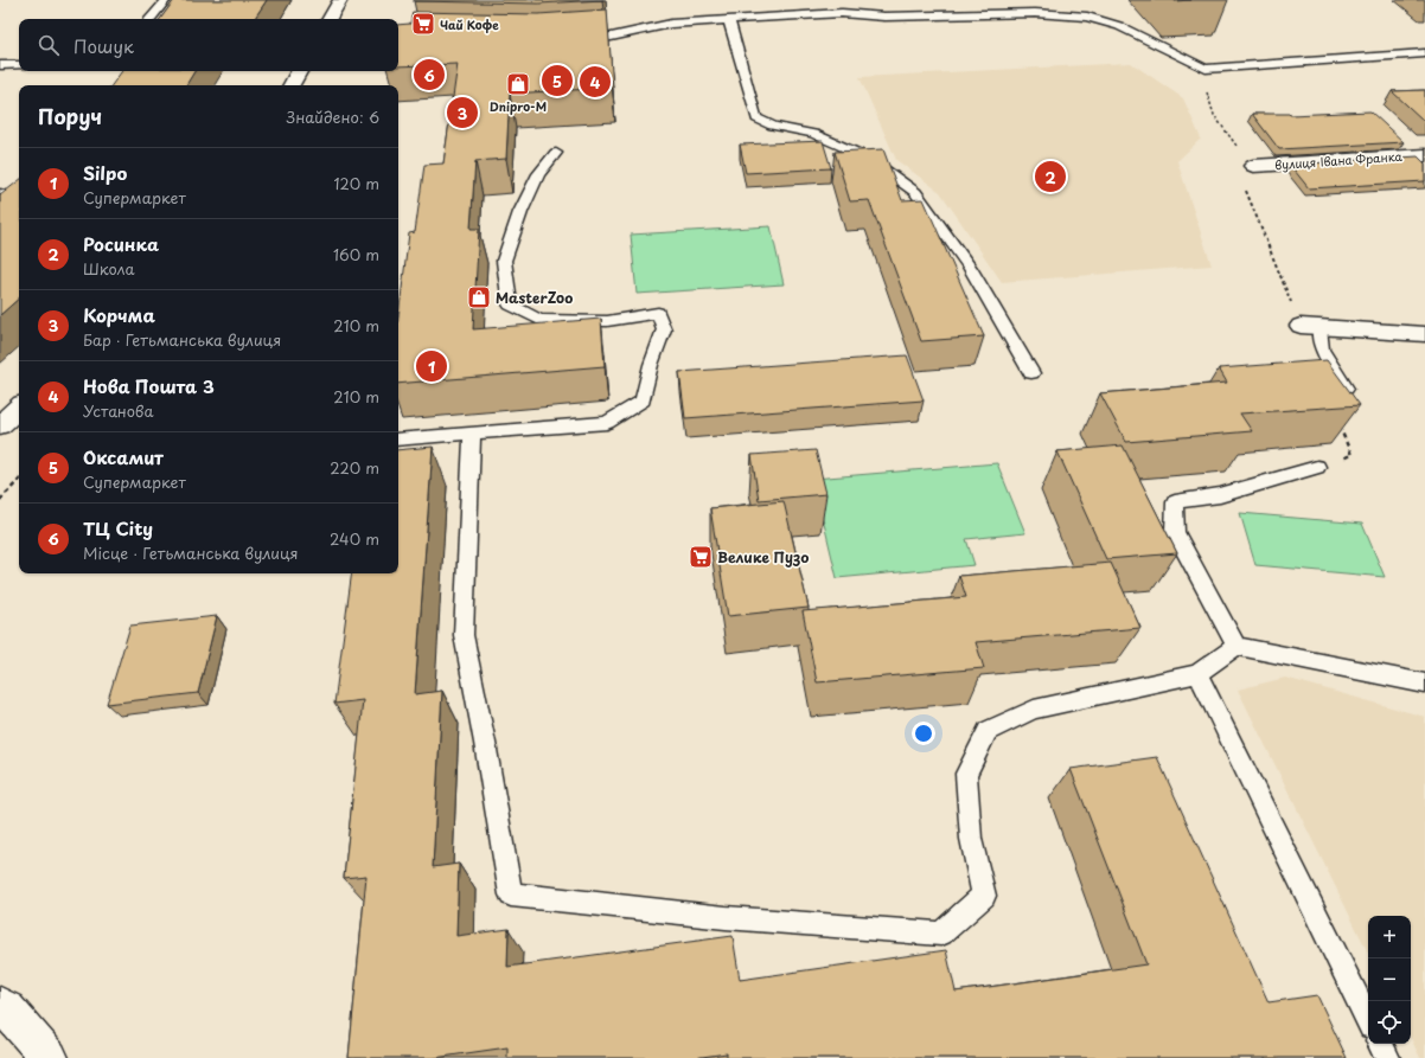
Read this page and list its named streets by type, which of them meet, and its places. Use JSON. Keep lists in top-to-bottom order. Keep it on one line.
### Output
{"streets":{"main road":["вулиця Івана Франка"]},"places":{"supermarket":["Чай Кофе","Велике Пузо"],"shop":["Dnipro-M","MasterZoo"]},"page":{"search":"Пошук","pins":["6","5","4","3","2","1"],"heading":["Поруч","Знайдено: 6"],"list":[{"mark":"1","name":"Silpo","note":"Супермаркет","value":"120 m"},{"mark":"2","name":"Росинка","note":"Школа","value":"160 m"},{"mark":"3","name":"Корчма","note":"Бар · Гетьманська вулиця","value":"210 m"},{"mark":"4","name":"Нова Пошта 3","note":"Установа","value":"210 m"},{"mark":"5","name":"Оксамит","note":"Супермаркет","value":"220 m"},{"mark":"6","name":"ТЦ City","note":"Місце · Гетьманська вулиця","value":"240 m"}],"map_buttons":["+","−"]}}
